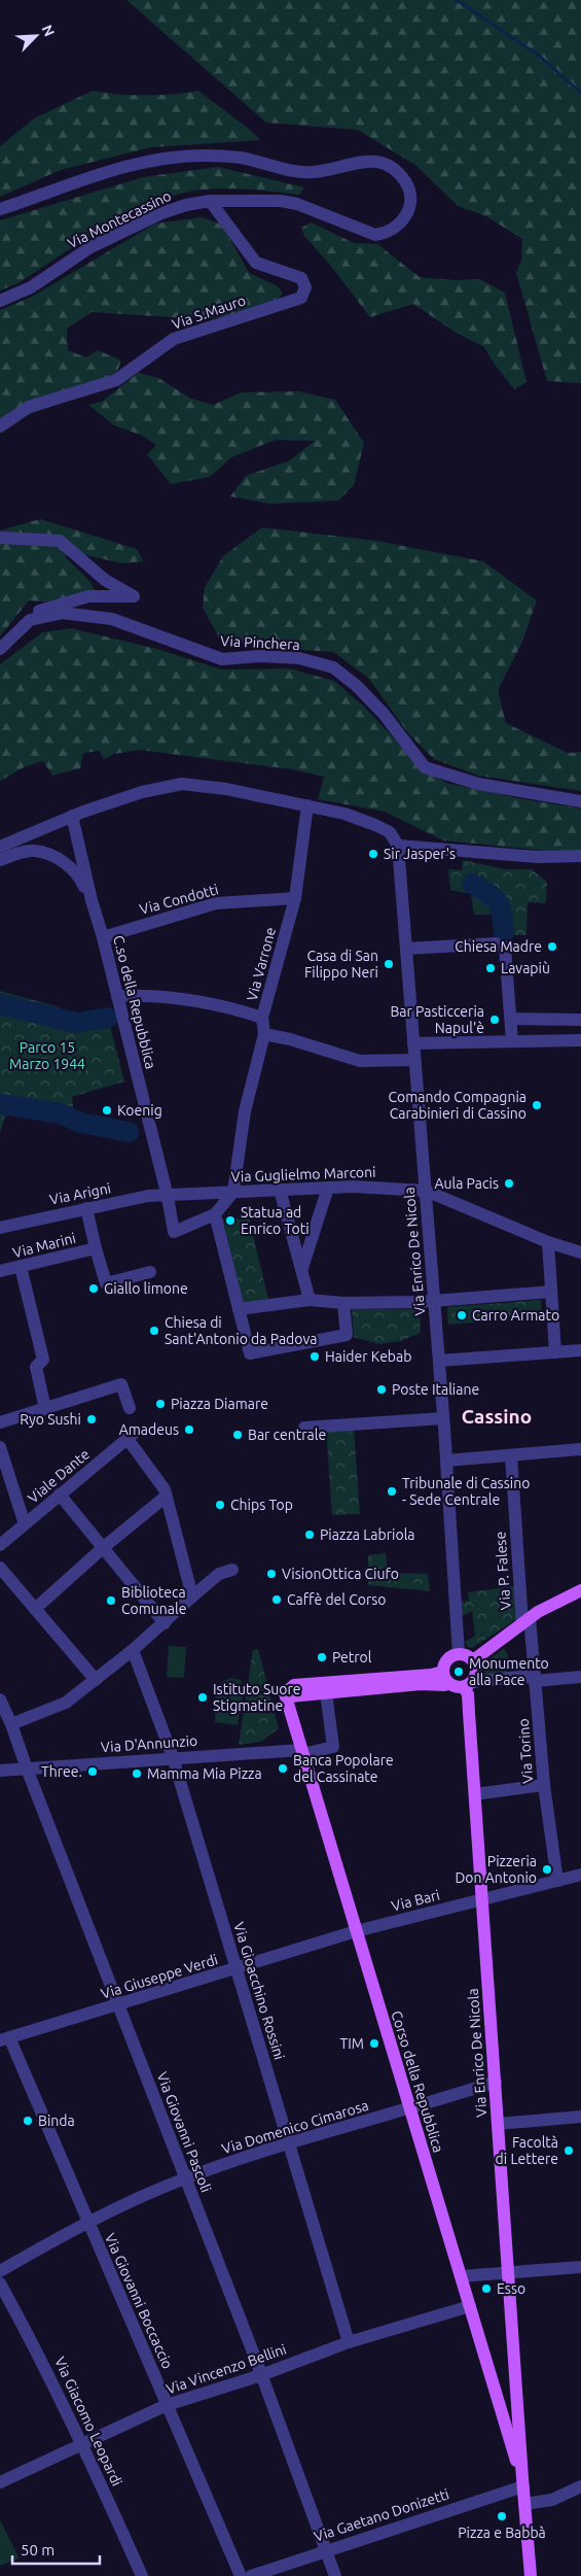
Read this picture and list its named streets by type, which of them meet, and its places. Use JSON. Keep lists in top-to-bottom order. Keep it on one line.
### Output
{"streets":{"main road":["Via Enrico De Nicola","Corso della Repubblica"],"street":["Via Montecassino","Via S.Mauro","Via Pinchera","Via Condotti","Via Varrone","C.so della Repubblica","Via Guglielmo Marconi","Via Arigni","Via Marini","Viale Dante","Via P. Falese","Via D'Annunzio","Via Torino","Via Bari","Via Giuseppe Verdi","Via Gioacchino Rossini","Via Domenico Cimarosa","Via Giovanni Pascoli","Via Giovanni Boccaccio","Via Vincenzo Bellini","Via Giacomo Leopardi","Via Gaetano Donizetti"]},"crossings":[["Via Montecassino","Via S.Mauro"],["Via Condotti","Via Varrone"],["Via Condotti","C.so della Repubblica"],["Via Varrone","Via Guglielmo Marconi"],["C.so della Repubblica","Via Guglielmo Marconi"],["C.so della Repubblica","Via Arigni"],["Via Guglielmo Marconi","Via Arigni"],["Via Guglielmo Marconi","Via Enrico De Nicola"],["Via Arigni","Via Marini"],["Via Enrico De Nicola","Via Bari"],["Via Enrico De Nicola","Corso della Repubblica"],["Via Enrico De Nicola","Via Domenico Cimarosa"],["Via Enrico De Nicola","Via Gaetano Donizetti"],["Via P. Falese","Via Torino"],["Via D'Annunzio","Via Gioacchino Rossini"],["Via D'Annunzio","Corso della Repubblica"],["Via D'Annunzio","Via Giovanni Pascoli"],["Via Torino","Via Bari"],["Via Bari","Via Giuseppe Verdi"],["Via Bari","Corso della Repubblica"],["Via Giuseppe Verdi","Via Gioacchino Rossini"],["Via Giuseppe Verdi","Corso della Repubblica"],["Via Giuseppe Verdi","Via Giovanni Pascoli"],["Via Giuseppe Verdi","Via Giovanni Boccaccio"],["Via Gioacchino Rossini","Via Domenico Cimarosa"],["Via Gioacchino Rossini","Via Vincenzo Bellini"],["Corso della Repubblica","Via Domenico Cimarosa"],["Corso della Repubblica","Via Vincenzo Bellini"],["Corso della Repubblica","Via Gaetano Donizetti"],["Via Domenico Cimarosa","Via Giovanni Pascoli"],["Via Domenico Cimarosa","Via Giovanni Boccaccio"],["Via Giovanni Pascoli","Via Vincenzo Bellini"],["Via Giovanni Pascoli","Via Gaetano Donizetti"],["Via Giovanni Boccaccio","Via Vincenzo Bellini"],["Via Vincenzo Bellini","Via Giacomo Leopardi"]],"districts":["Cassino"],"parks":["Parco 15 Marzo 1944"],"places":["Sir Jasper's","Chiesa Madre","Casa di San Filippo Neri","Lavapiù","Bar Pasticceria Napul'è","Comando Compagnia Carabinieri di Cassino","Koenig","Aula Pacis","Statua ad Enrico Toti","Giallo limone","Carro Armato","Chiesa di Sant'Antonio da Padova","Haider Kebab","Poste Italiane","Piazza Diamare","Ryo Sushi","Amadeus","Bar centrale","Tribunale di Cassino - Sede Centrale","Chips Top","Piazza Labriola","VisionOttica Ciufo","Caffè del Corso","Biblioteca Comunale","Petrol","Monumento alla Pace","Istituto Suore Stigmatine","Banca Popolare del Cassinate","Three.","Mamma Mia Pizza","Pizzeria Don Antonio","TIM","Binda","Facoltà di Lettere","Esso","Pizza e Babbà"],"scale_bar":"50 m","north":"top right"}
